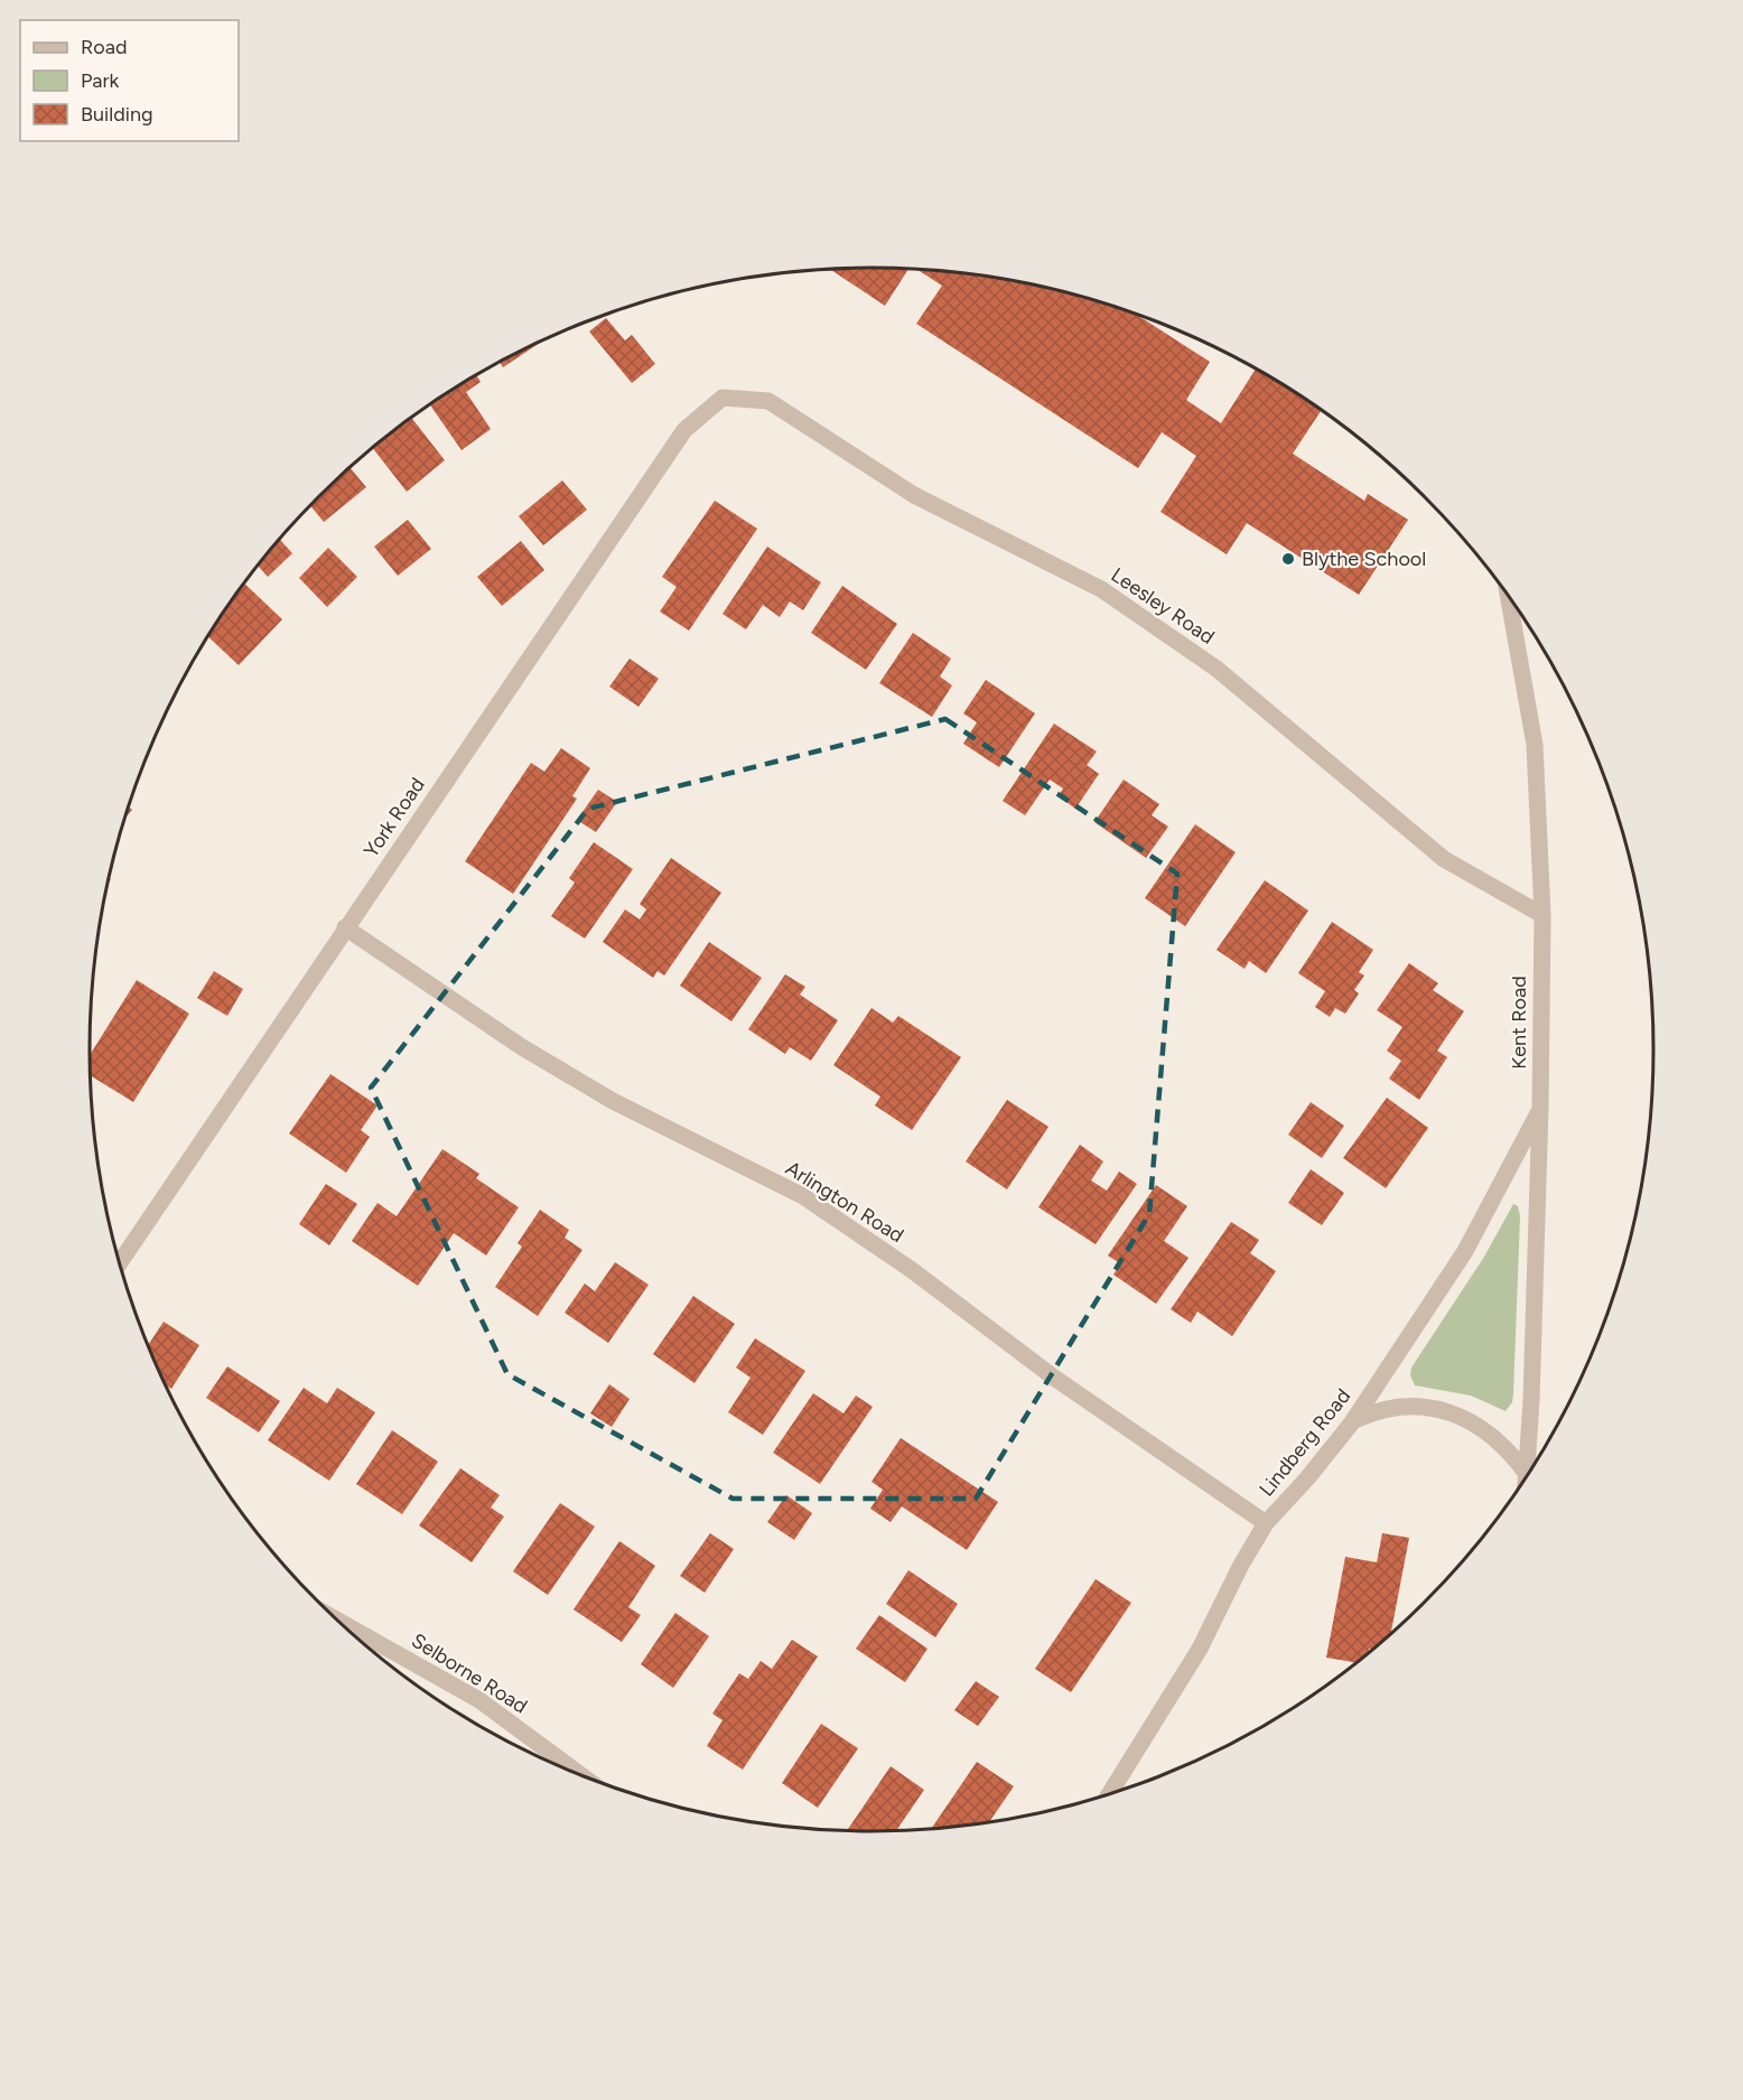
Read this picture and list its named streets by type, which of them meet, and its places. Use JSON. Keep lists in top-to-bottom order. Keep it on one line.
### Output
{"streets":{"street":["Leesley Road","York Road","Kent Road","Arlington Road","Lindberg Road","Selborne Road"]},"crossings":[["Leesley Road","York Road"],["Leesley Road","Kent Road"],["York Road","Arlington Road"],["Kent Road","Lindberg Road"],["Arlington Road","Lindberg Road"]],"places":["Blythe School"],"legend":["Road","Park","Building"]}
